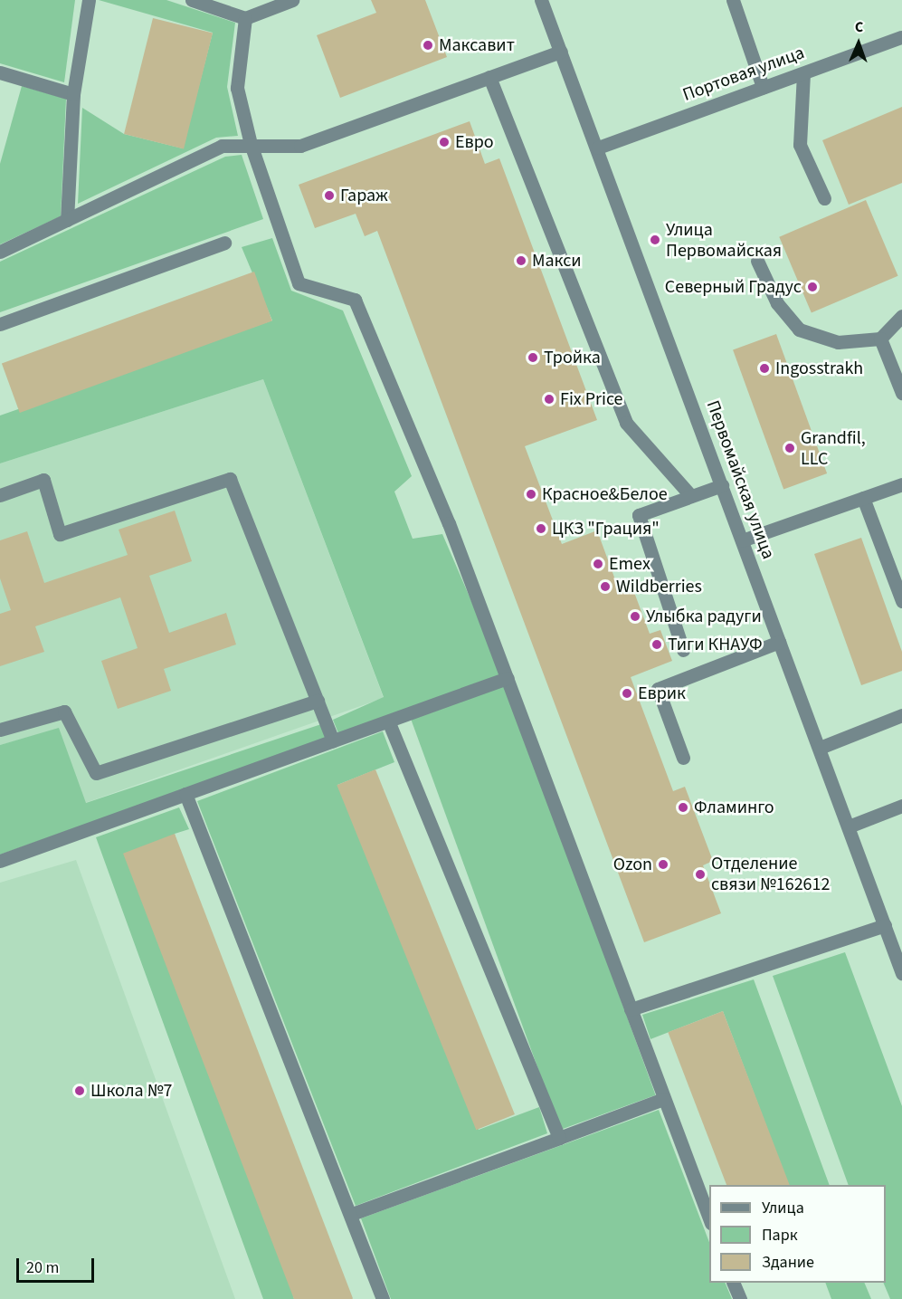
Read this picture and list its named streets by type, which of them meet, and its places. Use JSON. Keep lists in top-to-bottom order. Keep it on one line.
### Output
{"streets":{"street":["Портовая улица","Первомайская улица"]},"crossings":[["Портовая улица","Первомайская улица"]],"places":["Максавит","Евро","Гараж","Улица Первомайская","Макси","Северный Градус","Тройка","Ingosstrakh","Fix Price","Grandfil, LLC","Красное&Белое","ЦКЗ \"Грация\"","Emex","Wildberries","Улыбка радуги","Тиги КНАУФ","Еврик","Фламинго","Ozon","Отделение связи №162612","Школа №7"],"legend":["Улица","Парк","Здание"],"scale_bar":"20 m","north":"top"}
